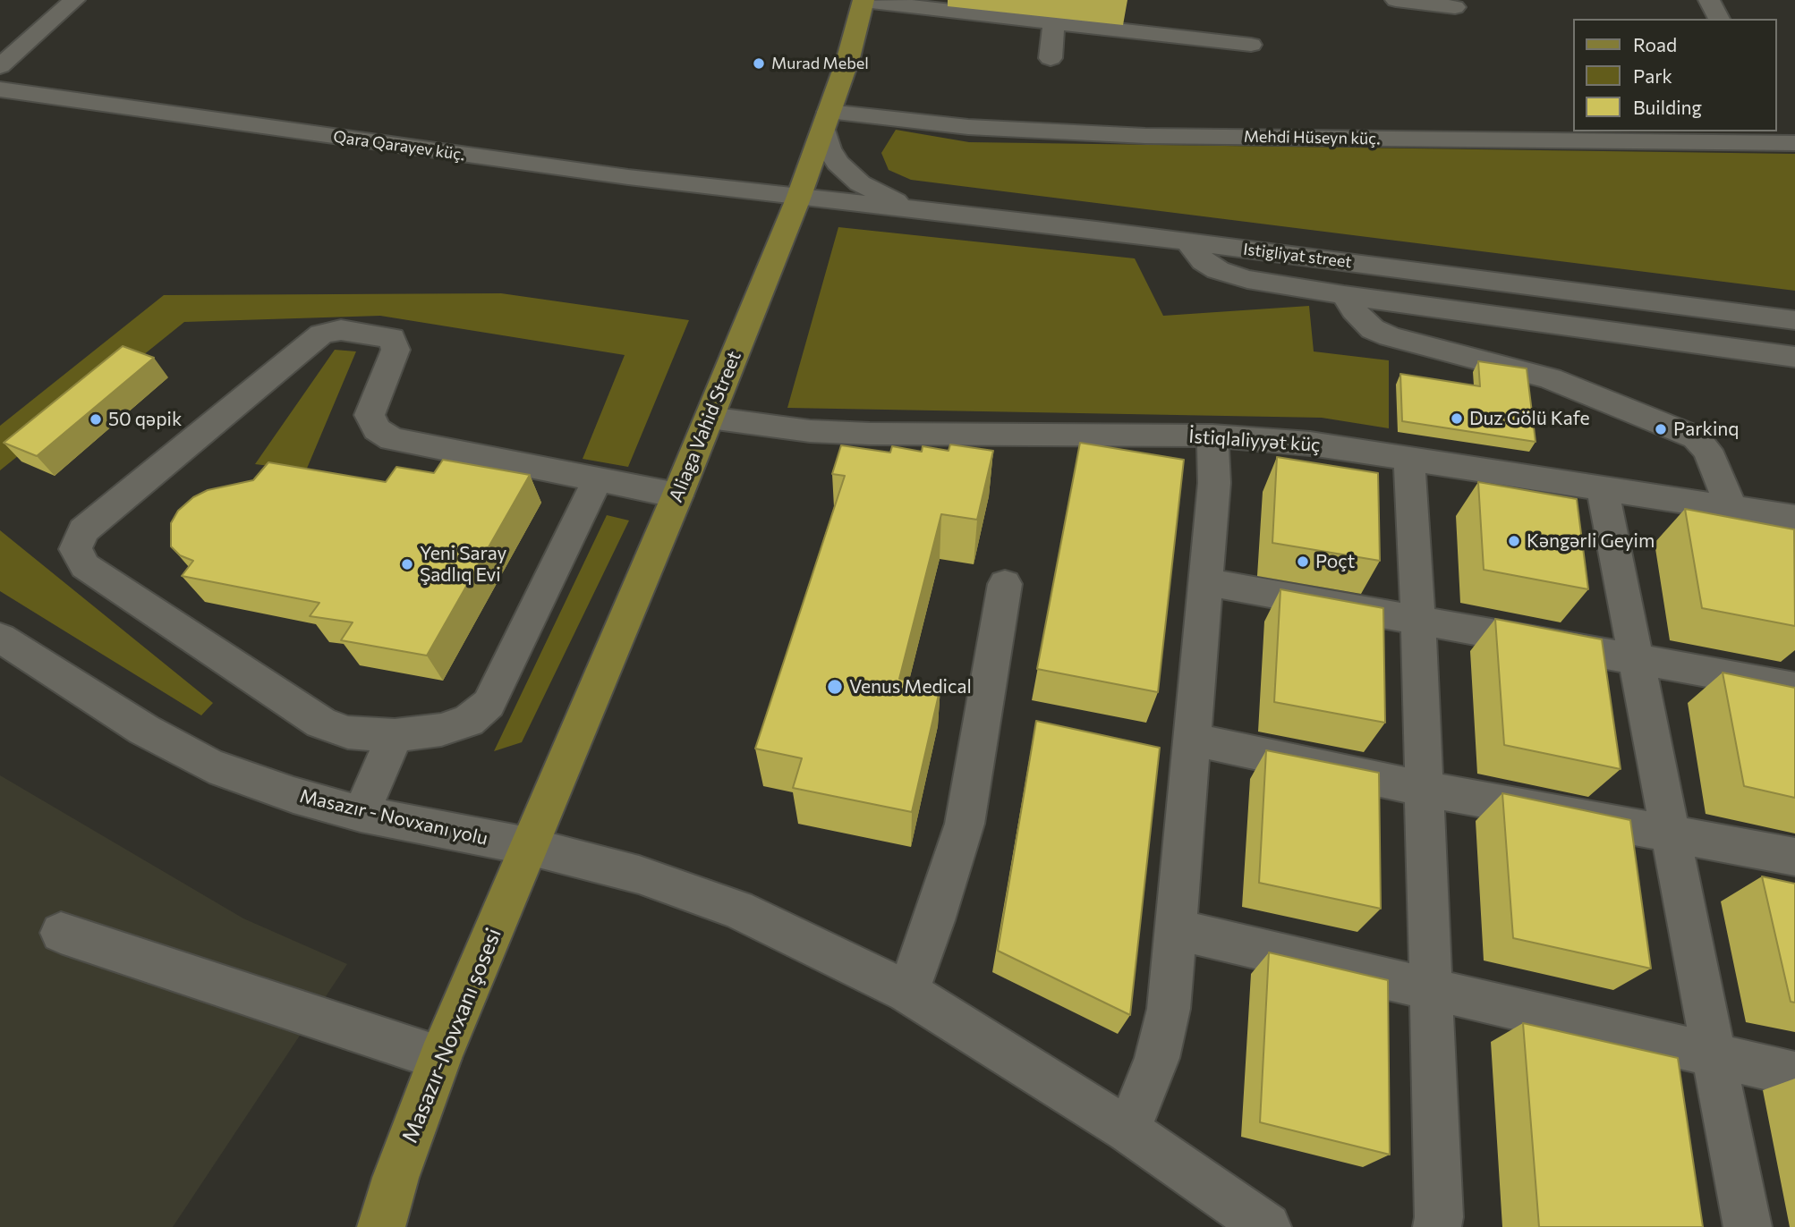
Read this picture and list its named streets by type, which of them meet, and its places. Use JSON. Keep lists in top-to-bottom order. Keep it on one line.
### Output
{"streets":{"main road":["Aliaga Vahid Street","Masazır-Novxanı şosesi"],"street":["Mehdi Hüseyn küç.","Qara Qarayev küç.","Istigliyat street","İstiqlaliyyət küç","Masazır - Novxanı yolu"]},"crossings":[["Mehdi Hüseyn küç.","Aliaga Vahid Street"],["Qara Qarayev küç.","Istigliyat street"],["Qara Qarayev küç.","Aliaga Vahid Street"],["Istigliyat street","Aliaga Vahid Street"],["Aliaga Vahid Street","İstiqlaliyyət küç"],["Aliaga Vahid Street","Masazır - Novxanı yolu"],["Aliaga Vahid Street","Masazır-Novxanı şosesi"],["Masazır - Novxanı yolu","Masazır-Novxanı şosesi"]],"places":["Murad Mebel","Duz Gölü Kafe","50 qəpik","Parkinq","Kəngərli Geyim","Poçt","Yeni Saray Şadlıq Evi","Venus Medical"],"legend":["Road","Park","Building"]}
